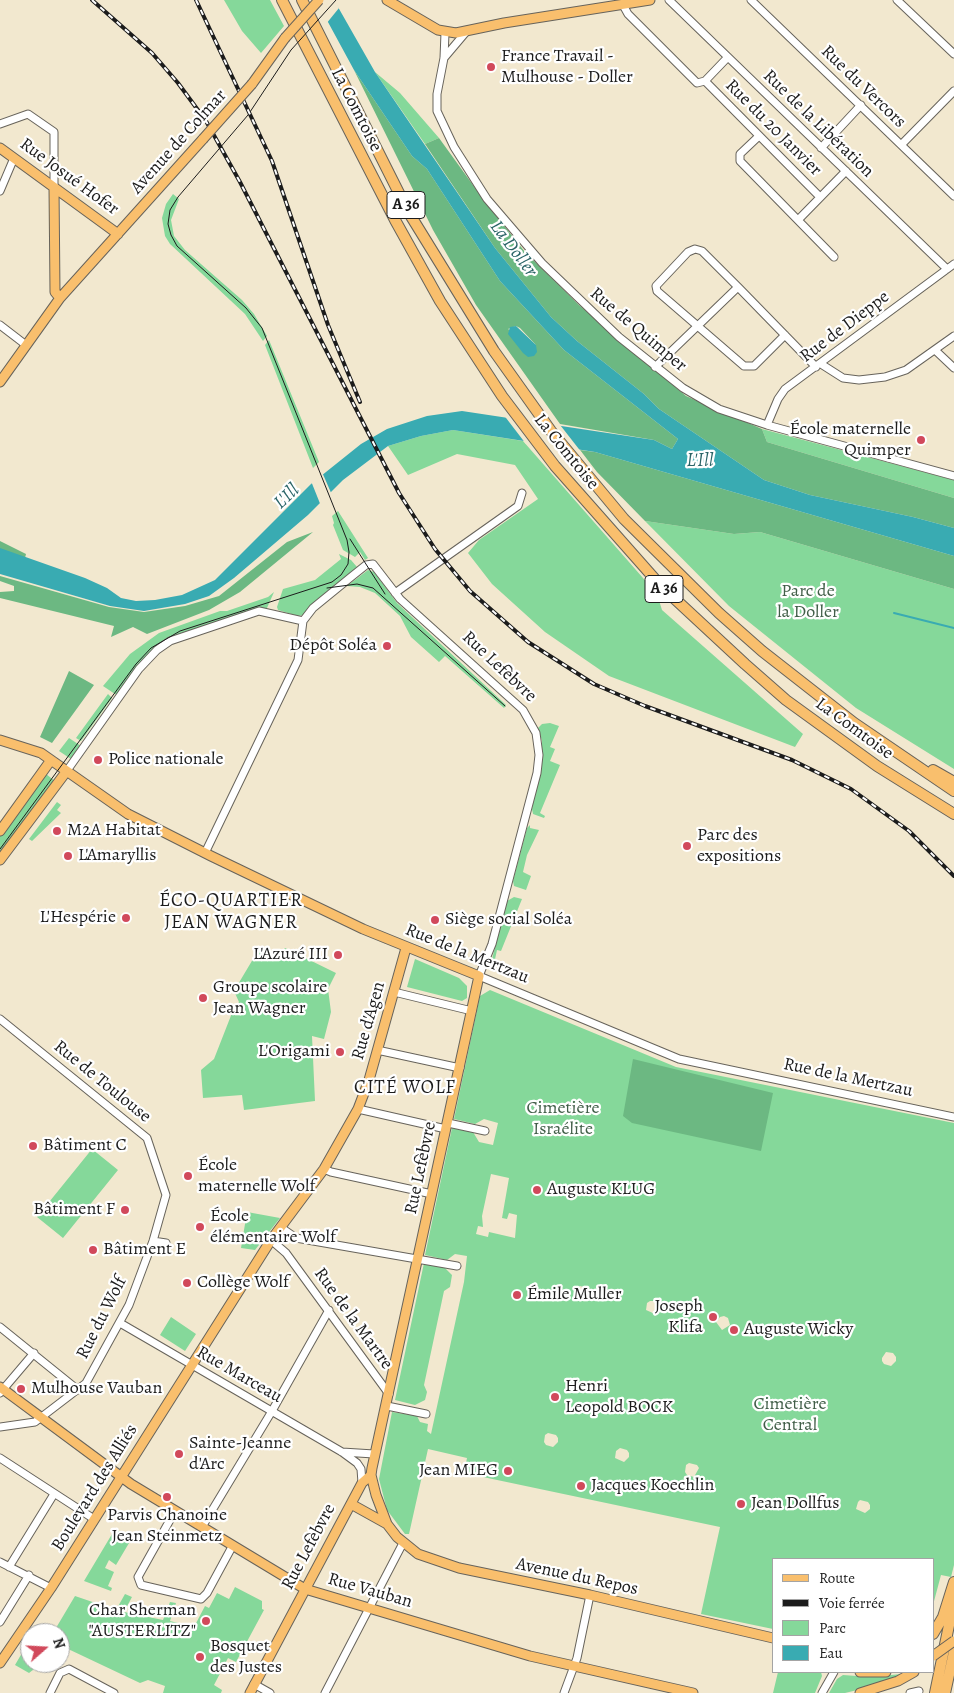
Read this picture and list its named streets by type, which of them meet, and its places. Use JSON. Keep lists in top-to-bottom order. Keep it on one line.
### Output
{"streets":{"highway":["La Comtoise","A 36"],"main road":["Avenue de Colmar","Rue Josué Hofer","Rue Lefèbvre","Rue de la Mertzau","Rue d'Agen","Boulevard des Alliés","Avenue du Repos","Rue Vauban"],"street":["Rue du Vercors","Rue de la Libération","Rue du 20 Janvier","Rue de Dieppe","Rue de Quimper","Rue de Toulouse","Rue du Wolf","Rue de la Martre","Rue Marceau"]},"crossings":[["Rue de la Libération","Rue du 20 Janvier"],["Rue de la Libération","Rue de Dieppe"],["Avenue de Colmar","Rue Josué Hofer"],["Rue de Dieppe","Rue de Quimper"],["Rue Lefèbvre","Rue de la Mertzau"],["Rue Lefèbvre","Rue de la Martre"],["Rue Lefèbvre","Rue Marceau"],["Rue Lefèbvre","Avenue du Repos"],["Rue Lefèbvre","Rue Vauban"],["Rue de la Mertzau","Rue d'Agen"],["Rue d'Agen","Boulevard des Alliés"],["Rue de Toulouse","Rue du Wolf"],["Rue du Wolf","Rue Marceau"],["Rue du Wolf","Rue Vauban"],["Rue de la Martre","Boulevard des Alliés"],["Rue Marceau","Boulevard des Alliés"],["Boulevard des Alliés","Rue Vauban"]],"districts":["ÉCO-QUARTIER JEAN WAGNER","CITÉ WOLF"],"water":["La Doller","L'Ill"],"parks":["Parc de la Doller","Cimetière Israélite","Cimetière Central"],"places":["France Travail - Mulhouse - Doller","École maternelle Quimper","Dépôt Soléa","Police nationale","M2A Habitat","Parc des expositions","L'Amaryllis","L'Hespérie","Siège social Soléa","L'Azuré III","Groupe scolaire Jean Wagner","L'Origami","Bâtiment C","École maternelle Wolf","Auguste KLUG","Bâtiment F","École élémentaire Wolf","Bâtiment E","Collège Wolf","Émile Muller","Joseph Klifa","Auguste Wicky","Mulhouse Vauban","Henri Leopold BOCK","Sainte-Jeanne d'Arc","Jean MIEG","Jacques Koechlin","Parvis Chanoine Jean Steinmetz","Jean Dollfus","Char Sherman \"AUSTERLITZ\"","Bosquet des Justes"],"legend":["Route","Voie ferrée","Parc","Eau"],"north":"right"}
